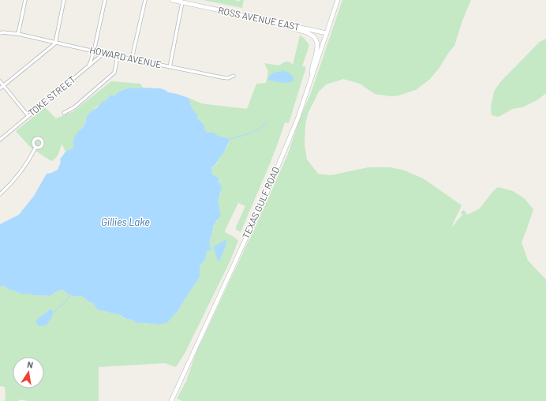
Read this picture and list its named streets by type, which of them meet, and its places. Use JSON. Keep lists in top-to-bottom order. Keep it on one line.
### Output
{"streets":{"main road":["ROSS AVENUE EAST","TEXAS GULF ROAD"],"street":["HOWARD AVENUE","TOKE STREET"]},"crossings":[["ROSS AVENUE EAST","TEXAS GULF ROAD"],["HOWARD AVENUE","TOKE STREET"]],"water":["Gillies Lake"],"north":"top"}
